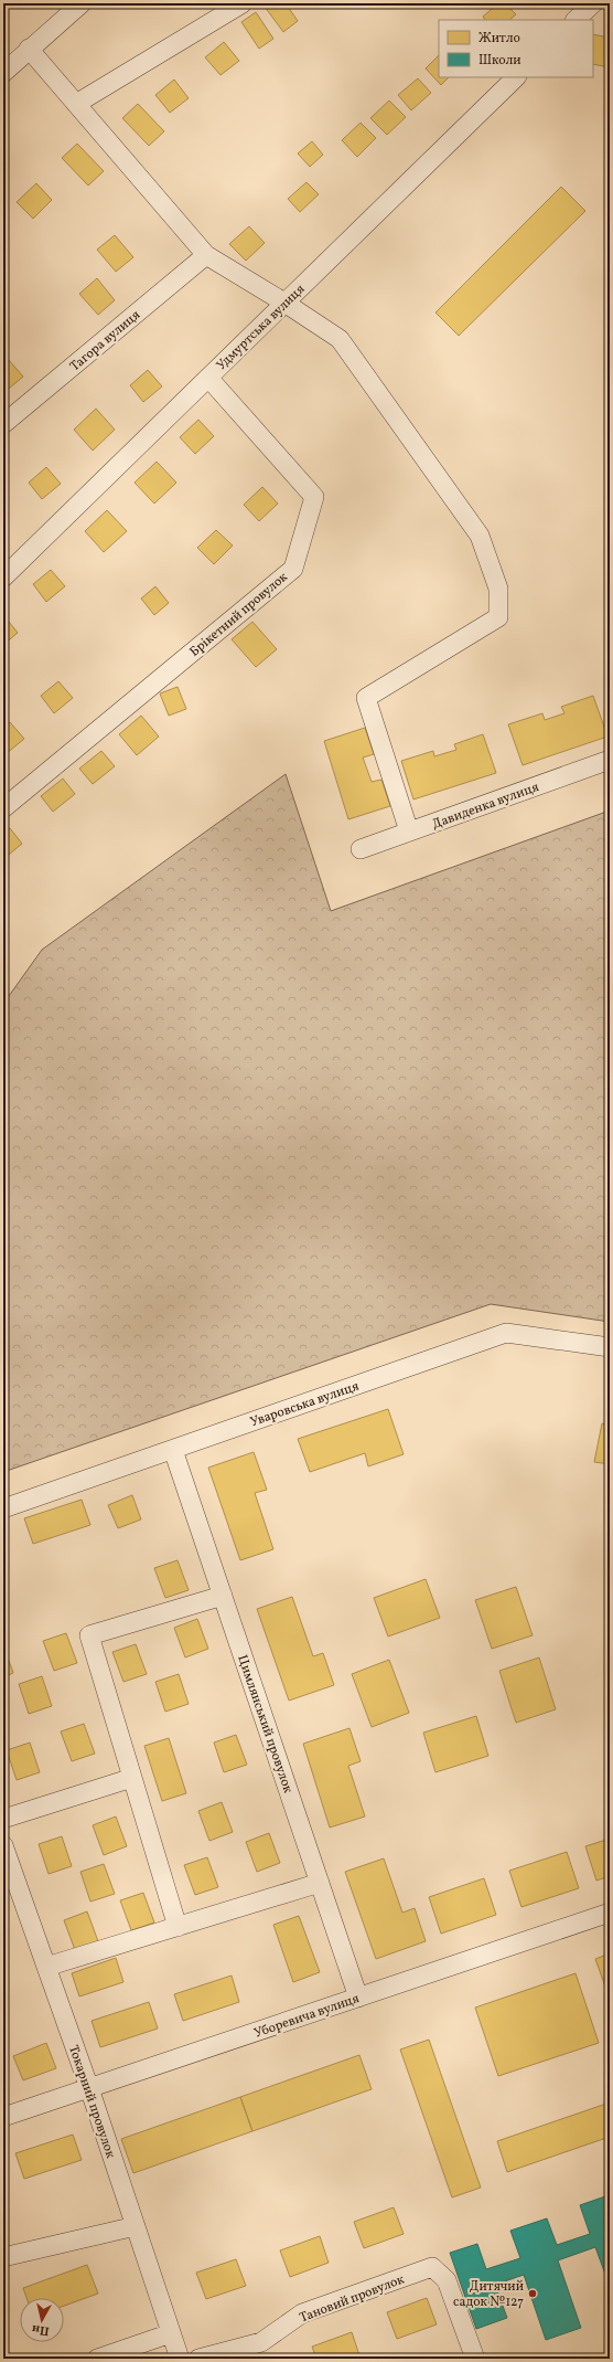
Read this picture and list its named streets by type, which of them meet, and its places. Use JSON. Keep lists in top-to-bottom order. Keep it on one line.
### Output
{"streets":{"street":["Удмуртська вулиця","Тагора вулиця","Брiкетний провулок","Давиденка вулиця","Уваровська вулиця","Цимлянський провулок","Уборевича вулиця","Токарний провулок","Тановий провулок"]},"crossings":[["Удмуртська вулиця","Брiкетний провулок"],["Уваровська вулиця","Цимлянський провулок"],["Цимлянський провулок","Уборевича вулиця"],["Уборевича вулиця","Токарний провулок"]],"places":["Дитячий садок №127"],"legend":["Житло","Школи"],"north":"bottom"}
